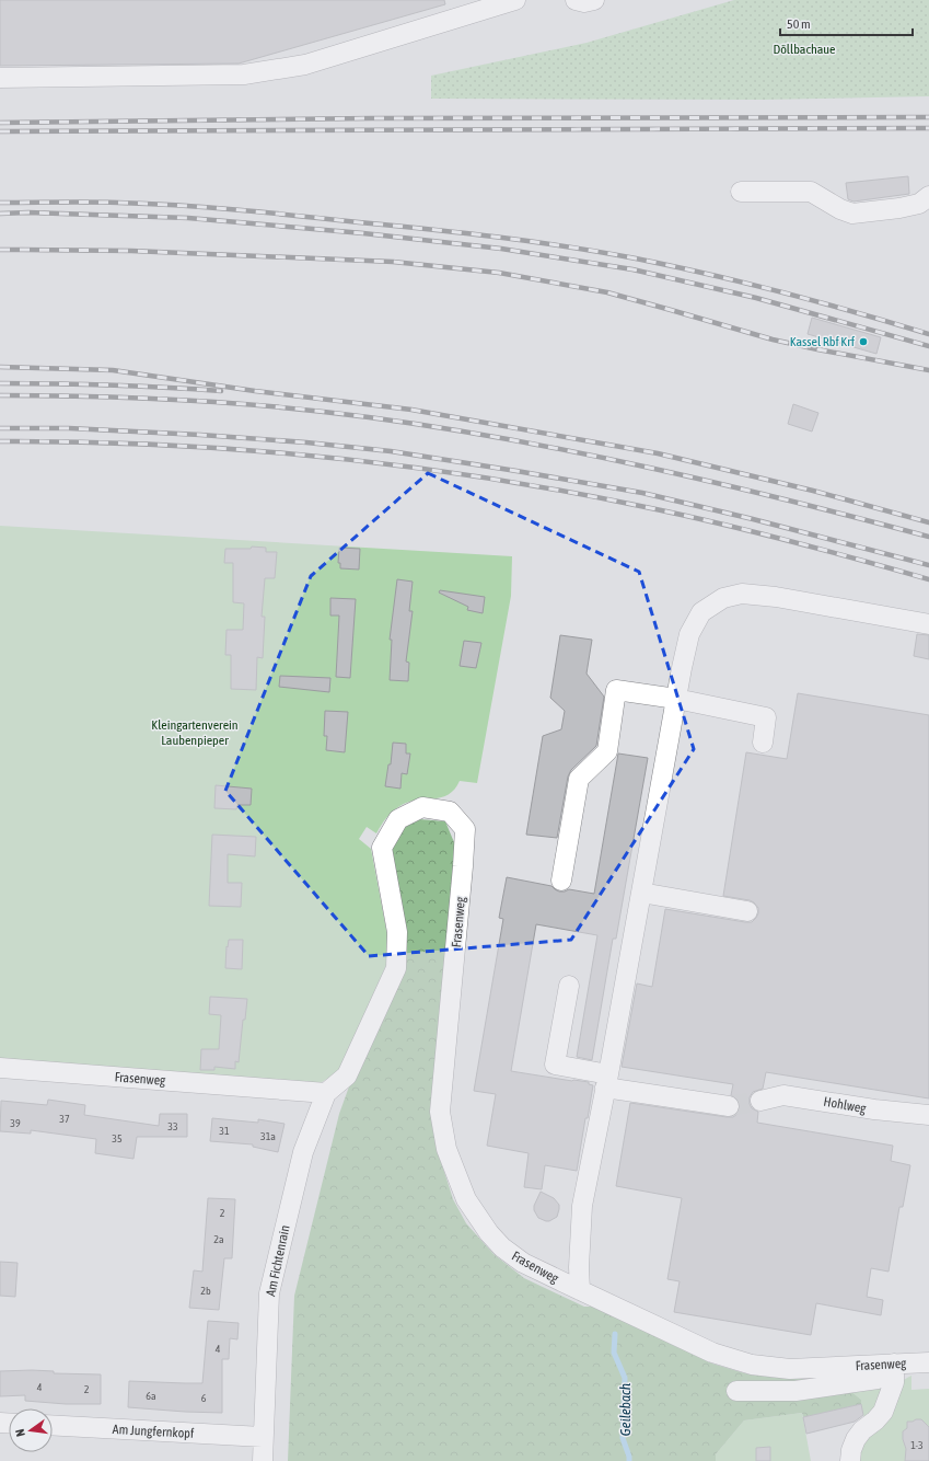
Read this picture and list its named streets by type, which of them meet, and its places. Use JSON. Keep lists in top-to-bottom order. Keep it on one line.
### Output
{"streets":{"street":["Frasenweg","Hohlweg","Am Fichtenrain","Am Jungfernkopf"]},"crossings":[["Frasenweg","Am Fichtenrain"],["Am Fichtenrain","Am Jungfernkopf"]],"water":["Geilebach"],"parks":["Döllbachaue","Kleingartenverein Laubenpieper"],"places":["Kassel Rbf Krf"],"house_numbers":["37","39","33","31","31a","35","2","2a","2b","4","4","2","6a","6","1-3"],"scale_bar":"50 m","north":"left"}
